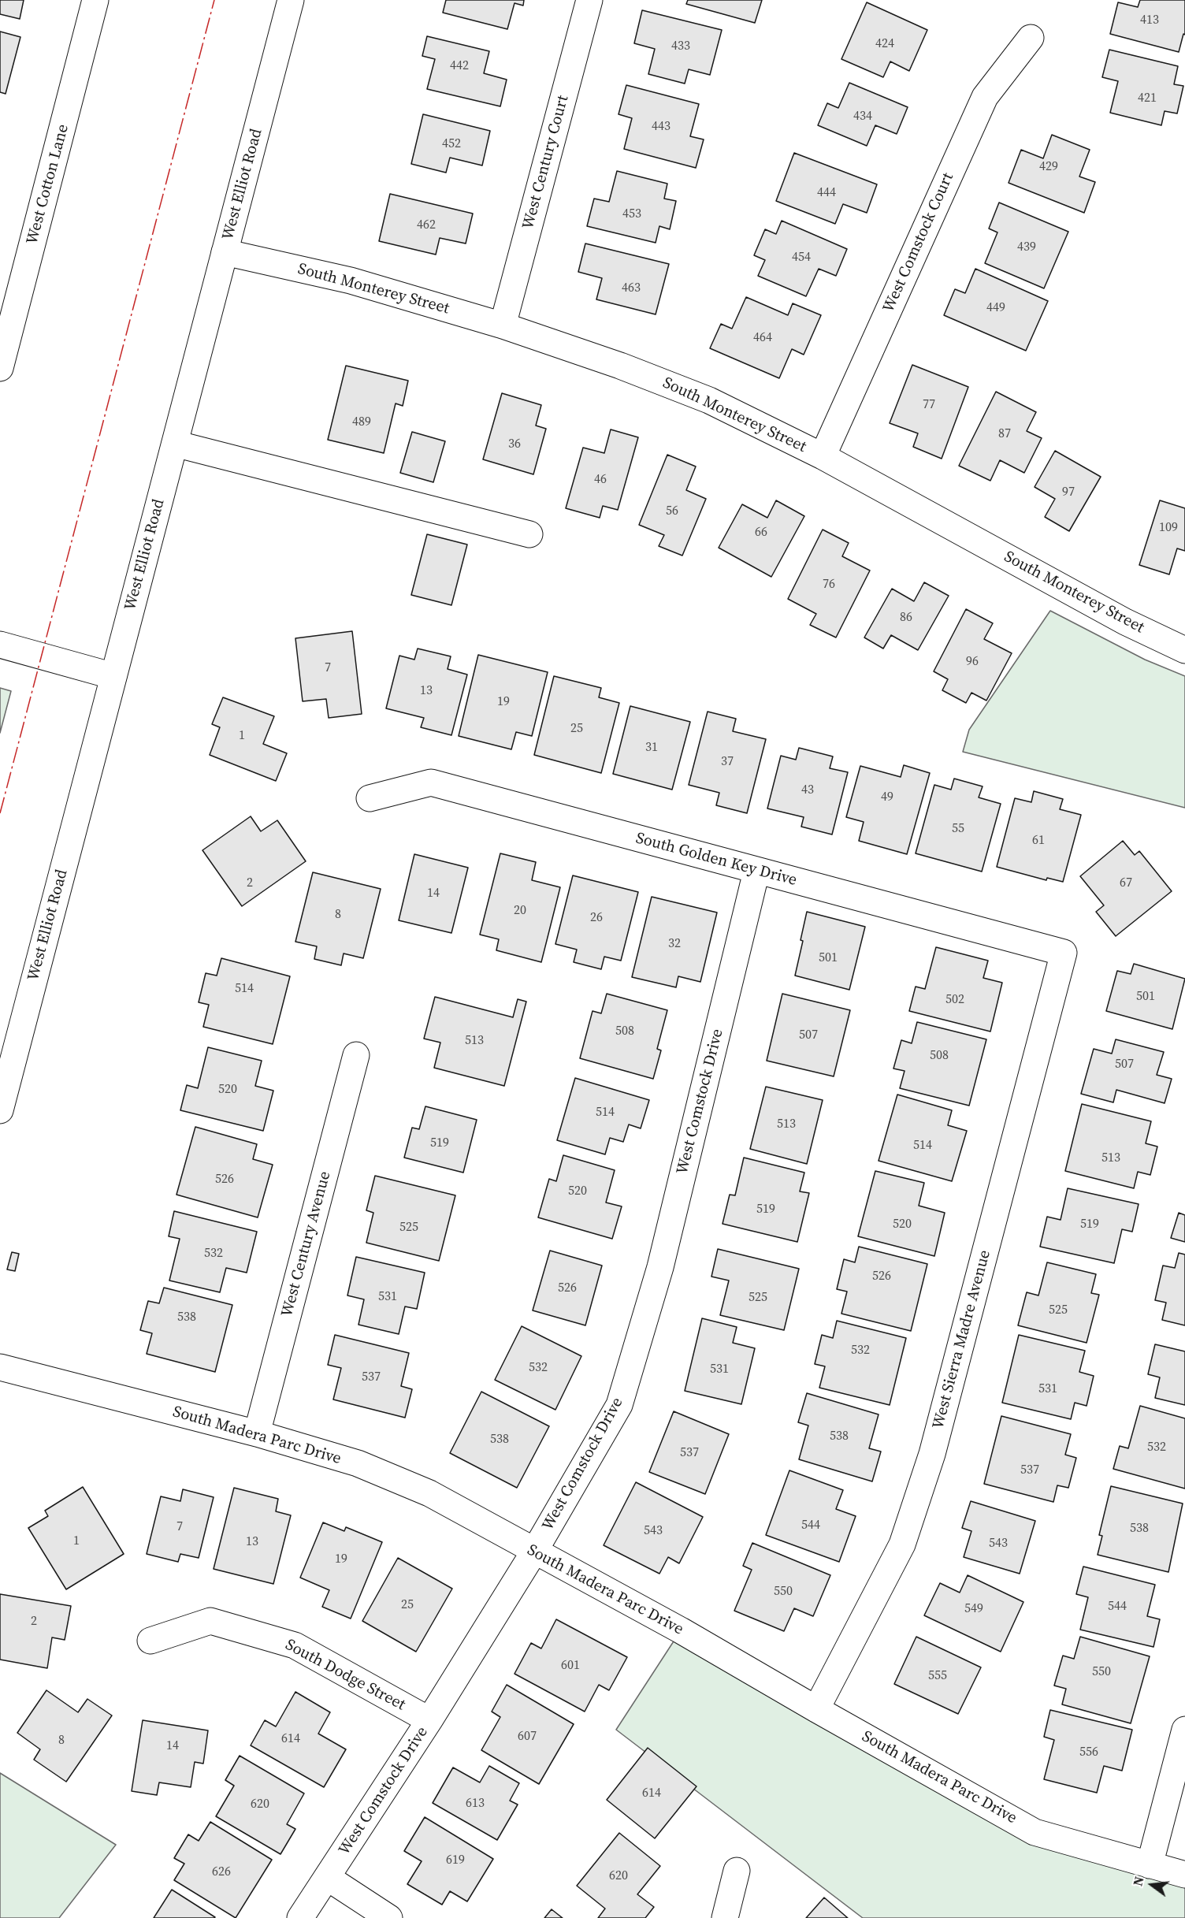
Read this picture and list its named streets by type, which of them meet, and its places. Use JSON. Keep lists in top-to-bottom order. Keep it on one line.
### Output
{"streets":{"street":["West Century Court","West Cotton Lane","West Elliot Road","West Comstock Court","South Monterey Street","South Golden Key Drive","West Comstock Drive","West Century Avenue","West Sierra Madre Avenue","South Madera Parc Drive","South Dodge Street"]},"crossings":[["West Century Court","South Monterey Street"],["West Elliot Road","South Monterey Street"],["West Comstock Court","South Monterey Street"],["South Golden Key Drive","West Comstock Drive"],["South Golden Key Drive","West Sierra Madre Avenue"],["West Comstock Drive","South Madera Parc Drive"],["West Comstock Drive","South Dodge Street"],["West Century Avenue","South Madera Parc Drive"],["West Sierra Madre Avenue","South Madera Parc Drive"]],"house_numbers":["413","424","433","442","421","434","443","452","429","444","453","462","439","454","463","449","464","77","489","87","36","46","97","56","109","66","76","86","96","7","13","19","25","1","31","37","43","49","55","61","2","67","14","20","8","26","32","501","514","501","502","508","507","513","508","507","520","514","513","519","514","513","526","520","519","520","519","525","532","526","526","531","525","525","538","532","532","531","537","531","538","538","532","537","537","544","7","538","543","1","13","543","19","550","25","544","549","2","601","550","555","607","614","8","14","556","614","613","620","619","626","620"],"north":"left"}
